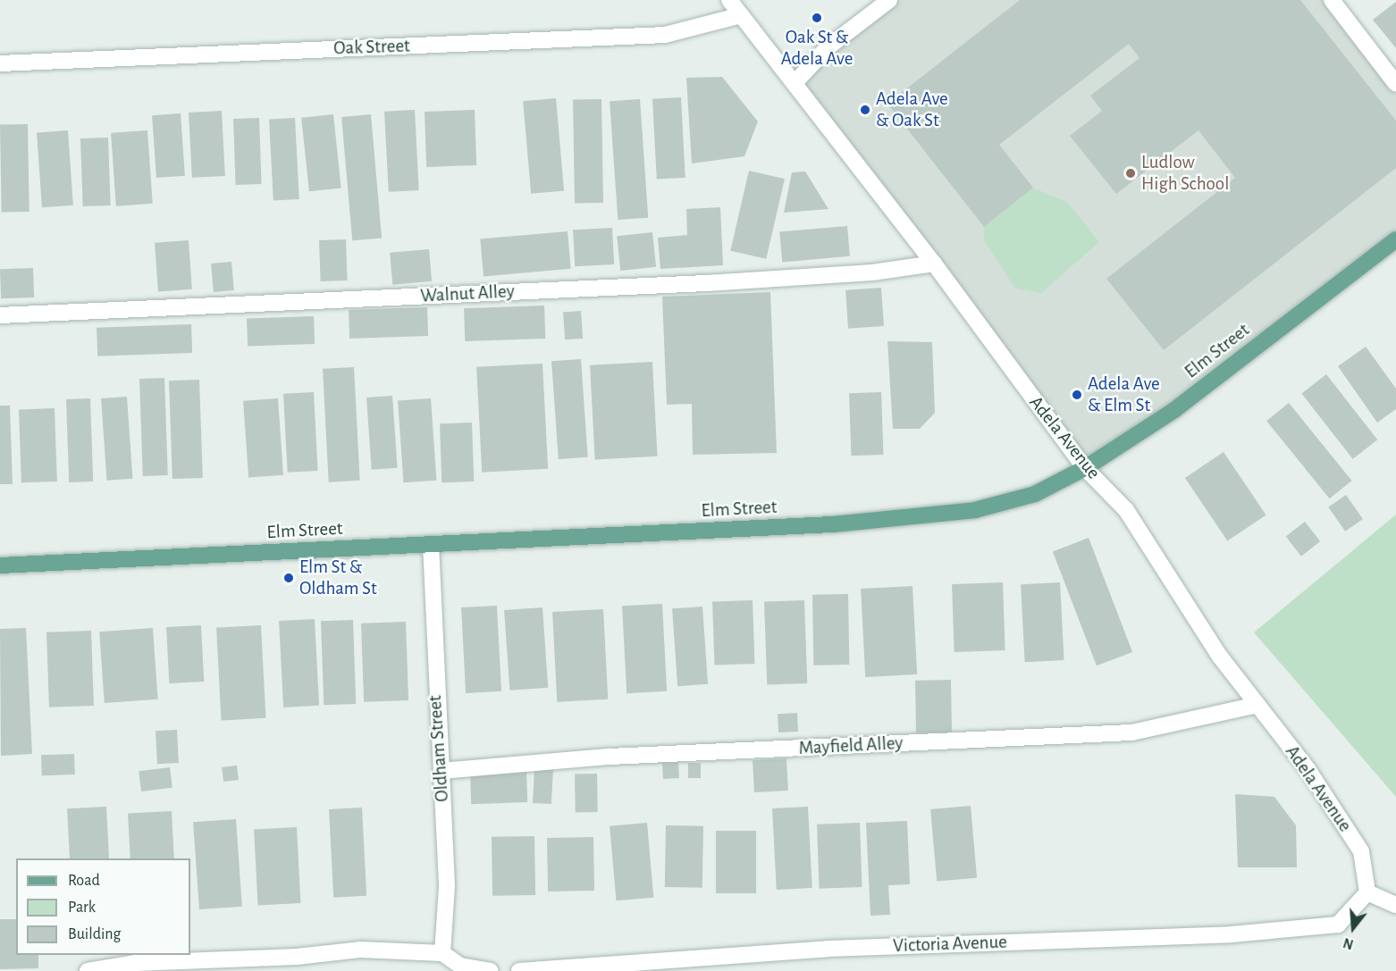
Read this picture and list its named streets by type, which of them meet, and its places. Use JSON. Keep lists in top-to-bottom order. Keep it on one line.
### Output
{"streets":{"main road":["Elm Street"],"street":["Oak Street","Walnut Alley","Adela Avenue","Mayfield Alley","Oldham Street","Victoria Avenue"]},"crossings":[["Oak Street","Adela Avenue"],["Walnut Alley","Adela Avenue"],["Elm Street","Adela Avenue"],["Elm Street","Oldham Street"],["Adela Avenue","Mayfield Alley"],["Adela Avenue","Victoria Avenue"],["Mayfield Alley","Oldham Street"]],"places":["Oak St & Adela Ave","Adela Ave & Oak St","Ludlow High School","Adela Ave & Elm St","Elm St & Oldham St"],"legend":["Road","Park","Building"],"north":"bottom"}
